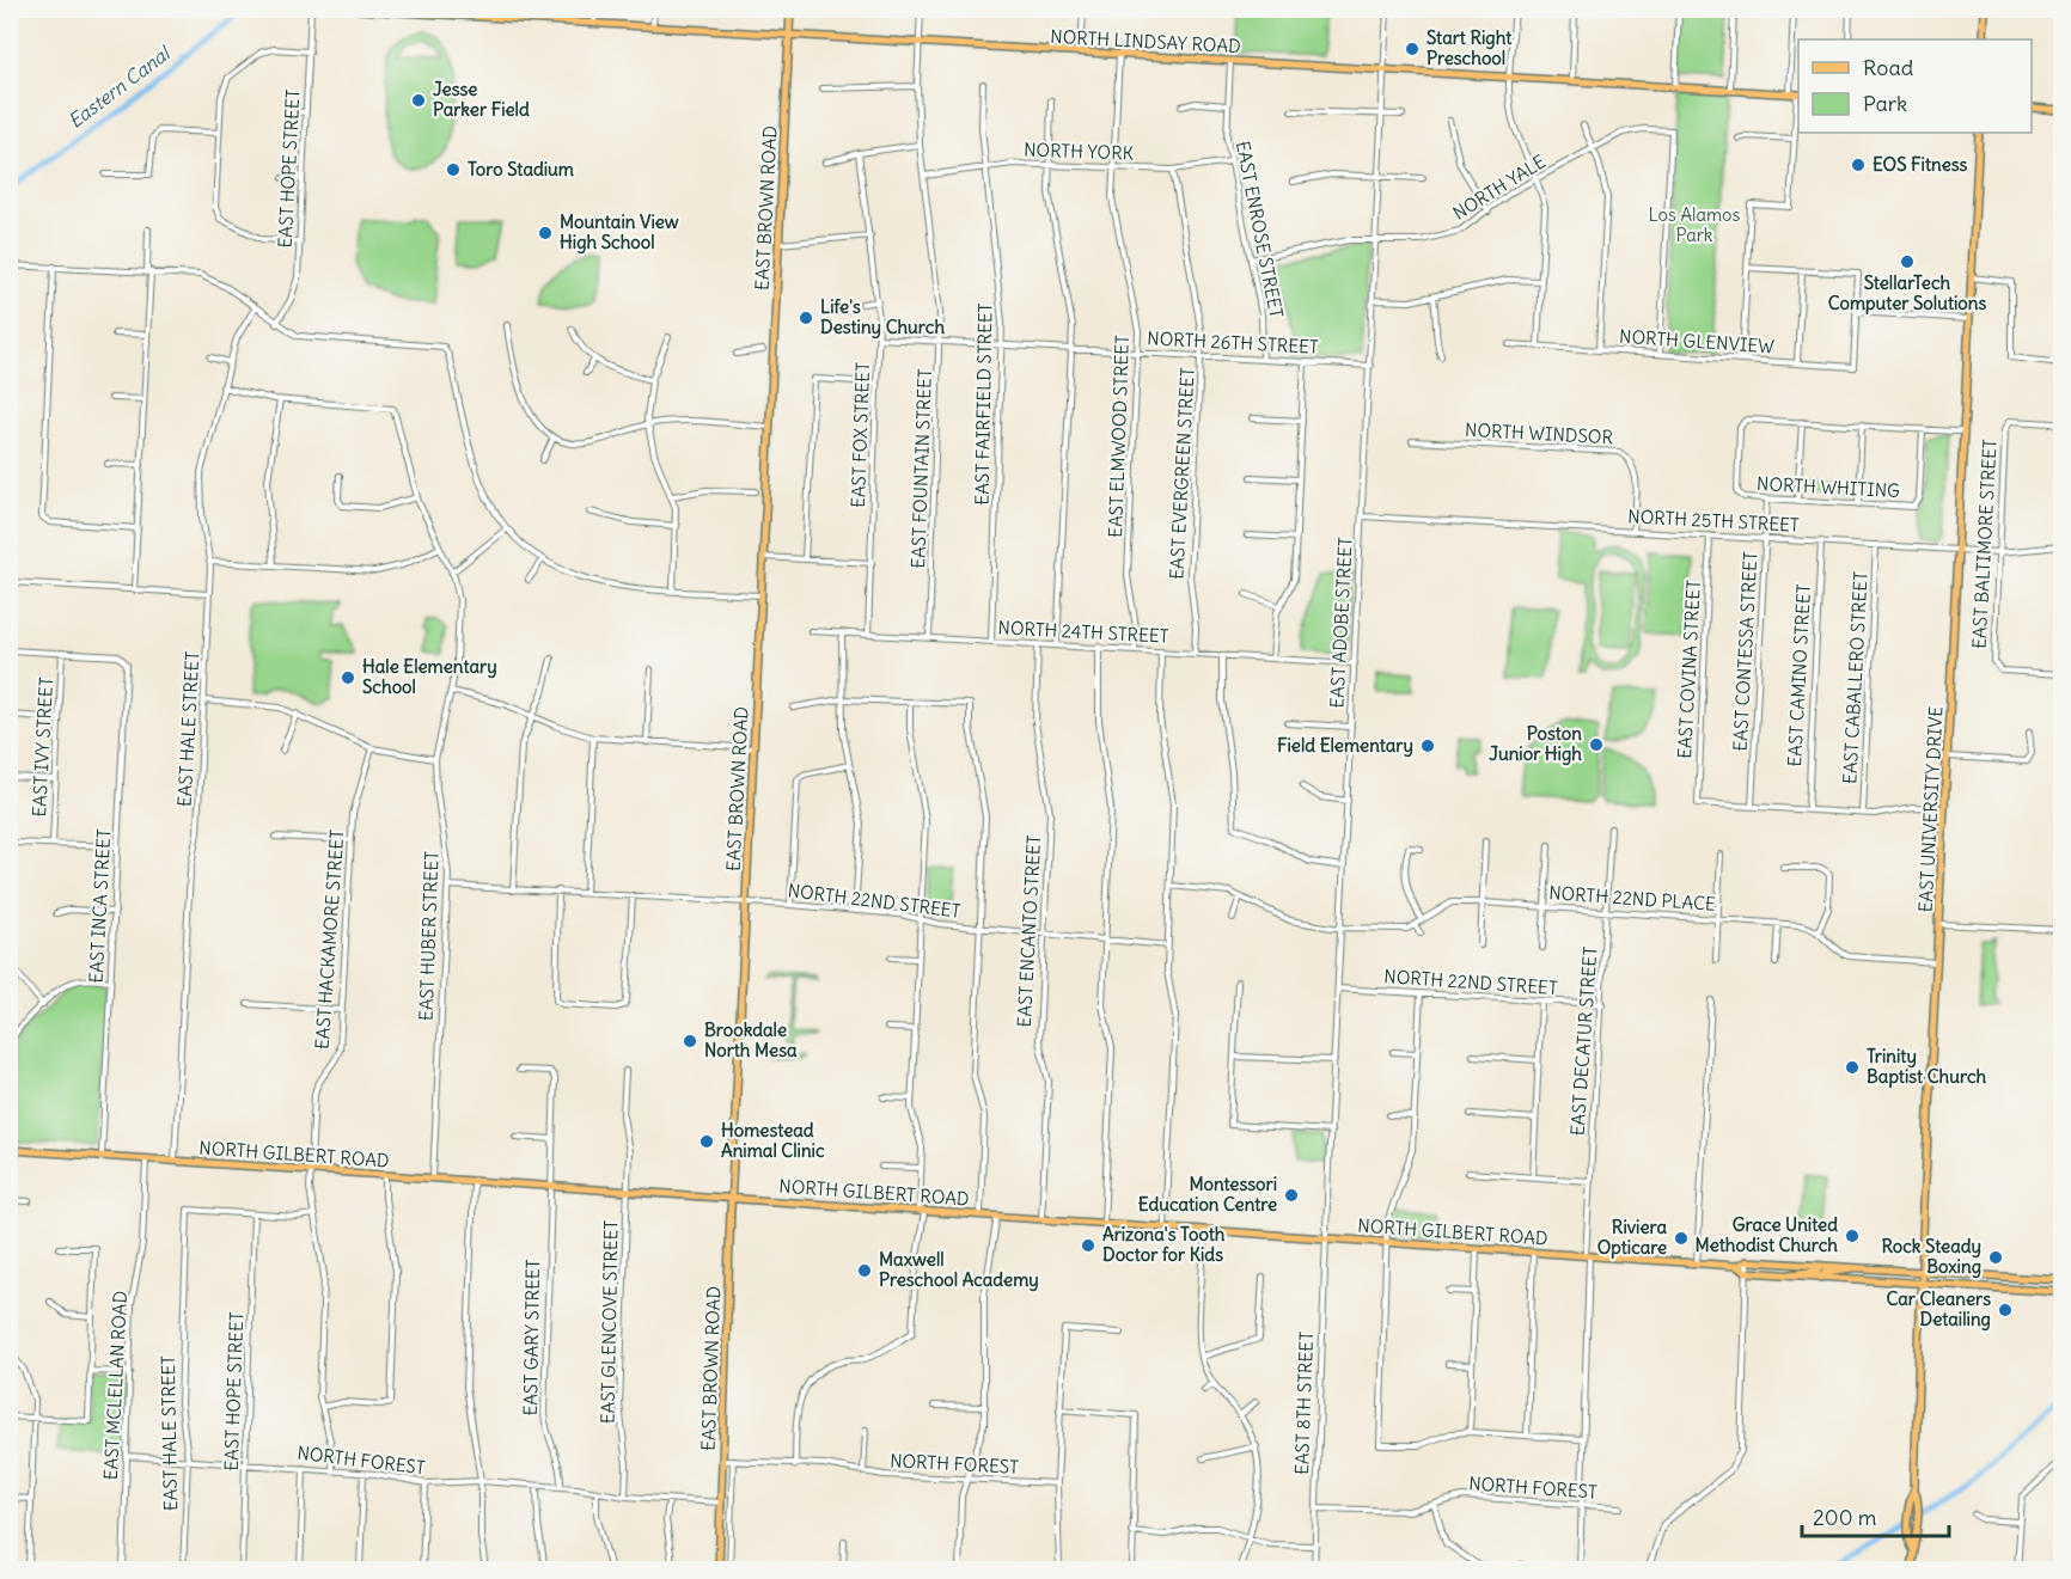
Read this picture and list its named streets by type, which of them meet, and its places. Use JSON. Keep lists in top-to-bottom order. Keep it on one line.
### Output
{"streets":{"main road":["NORTH LINDSAY ROAD","EAST BROWN ROAD","EAST UNIVERSITY DRIVE","NORTH GILBERT ROAD"],"street":["NORTH YORK","EAST HOPE STREET","NORTH YALE","EAST ENROSE STREET","NORTH GLENVIEW","NORTH 26TH STREET","EAST FAIRFIELD STREET","NORTH WINDSOR","EAST FOX STREET","EAST ELMWOOD STREET","EAST FOUNTAIN STREET","EAST EVERGREEN STREET","NORTH WHITING","NORTH 25TH STREET","EAST BALTIMORE STREET","EAST ADOBE STREET","NORTH 24TH STREET","EAST CONTESSA STREET","EAST COVINA STREET","EAST CAMINO STREET","EAST CABALLERO STREET","EAST HALE STREET","EAST IVY STREET","NORTH 22ND PLACE","NORTH 22ND STREET","EAST INCA STREET","EAST ENCANTO STREET","EAST HUBER STREET","EAST HACKAMORE STREET","EAST DECATUR STREET","EAST GLENCOVE STREET","EAST GARY STREET","EAST MCLELLAN ROAD","EAST 8TH STREET","NORTH FOREST"]},"crossings":[["NORTH LINDSAY ROAD","EAST BROWN ROAD"],["NORTH LINDSAY ROAD","EAST ENROSE STREET"],["NORTH LINDSAY ROAD","EAST ELMWOOD STREET"],["NORTH LINDSAY ROAD","EAST FOUNTAIN STREET"],["NORTH LINDSAY ROAD","EAST ADOBE STREET"],["NORTH YORK","EAST ENROSE STREET"],["NORTH YORK","EAST FAIRFIELD STREET"],["NORTH YORK","EAST ELMWOOD STREET"],["NORTH YORK","EAST FOUNTAIN STREET"],["NORTH YORK","EAST EVERGREEN STREET"],["EAST HOPE STREET","EAST HALE STREET"],["EAST HOPE STREET","NORTH FOREST"],["NORTH YALE","EAST ENROSE STREET"],["NORTH YALE","NORTH GLENVIEW"],["NORTH YALE","EAST ADOBE STREET"],["EAST BROWN ROAD","NORTH 22ND STREET"],["EAST BROWN ROAD","NORTH GILBERT ROAD"],["EAST BROWN ROAD","NORTH FOREST"],["EAST ENROSE STREET","NORTH 26TH STREET"],["NORTH 26TH STREET","EAST FAIRFIELD STREET"],["NORTH 26TH STREET","EAST FOX STREET"],["NORTH 26TH STREET","EAST ELMWOOD STREET"],["NORTH 26TH STREET","EAST FOUNTAIN STREET"],["NORTH 26TH STREET","EAST EVERGREEN STREET"],["NORTH 26TH STREET","EAST ADOBE STREET"],["EAST FAIRFIELD STREET","NORTH 24TH STREET"],["NORTH WINDSOR","NORTH 25TH STREET"],["EAST FOX STREET","NORTH 24TH STREET"],["EAST ELMWOOD STREET","NORTH 24TH STREET"],["EAST FOUNTAIN STREET","NORTH 24TH STREET"],["EAST EVERGREEN STREET","NORTH 24TH STREET"],["NORTH WHITING","EAST CONTESSA STREET"],["NORTH 25TH STREET","EAST BALTIMORE STREET"],["NORTH 25TH STREET","EAST ADOBE STREET"],["NORTH 25TH STREET","EAST CONTESSA STREET"],["NORTH 25TH STREET","EAST COVINA STREET"],["NORTH 25TH STREET","EAST CAMINO STREET"],["NORTH 25TH STREET","EAST CABALLERO STREET"],["NORTH 25TH STREET","EAST UNIVERSITY DRIVE"],["EAST ADOBE STREET","NORTH 24TH STREET"],["EAST ADOBE STREET","NORTH 22ND PLACE"],["EAST ADOBE STREET","NORTH 22ND STREET"],["EAST ADOBE STREET","NORTH GILBERT ROAD"],["EAST ADOBE STREET","EAST 8TH STREET"],["NORTH 24TH STREET","EAST ENCANTO STREET"],["EAST CONTESSA STREET","EAST COVINA STREET"],["EAST HALE STREET","NORTH GILBERT ROAD"],["EAST HALE STREET","NORTH FOREST"],["EAST IVY STREET","EAST INCA STREET"],["EAST UNIVERSITY DRIVE","NORTH GILBERT ROAD"],["NORTH 22ND PLACE","EAST DECATUR STREET"],["NORTH 22ND STREET","EAST ENCANTO STREET"],["NORTH 22ND STREET","EAST HUBER STREET"],["NORTH 22ND STREET","EAST DECATUR STREET"],["EAST INCA STREET","NORTH GILBERT ROAD"],["EAST ENCANTO STREET","NORTH GILBERT ROAD"],["EAST HUBER STREET","NORTH GILBERT ROAD"],["EAST HACKAMORE STREET","NORTH GILBERT ROAD"],["EAST HACKAMORE STREET","NORTH FOREST"],["EAST DECATUR STREET","NORTH GILBERT ROAD"],["EAST DECATUR STREET","NORTH FOREST"],["NORTH GILBERT ROAD","EAST GLENCOVE STREET"],["NORTH GILBERT ROAD","EAST GARY STREET"],["NORTH GILBERT ROAD","EAST MCLELLAN ROAD"],["NORTH GILBERT ROAD","EAST 8TH STREET"],["EAST GLENCOVE STREET","NORTH FOREST"],["EAST GARY STREET","NORTH FOREST"],["EAST MCLELLAN ROAD","NORTH FOREST"],["EAST 8TH STREET","NORTH FOREST"]],"water":["Eastern Canal"],"parks":["Los Alamos Park"],"places":["Start Right Preschool","Jesse Parker Field","EOS Fitness","Toro Stadium","Mountain View High School","StellarTech Computer Solutions","Life's Destiny Church","Hale Elementary School","Poston Junior High","Field Elementary","Brookdale North Mesa","Trinity Baptist Church","Homestead Animal Clinic","Montessori Education Centre","Grace United Methodist Church","Riviera Opticare","Arizona's Tooth Doctor for Kids","Rock Steady Boxing","Maxwell Preschool Academy","Car Cleaners Detailing"],"legend":["Road","Park"],"scale_bar":"200 m"}
